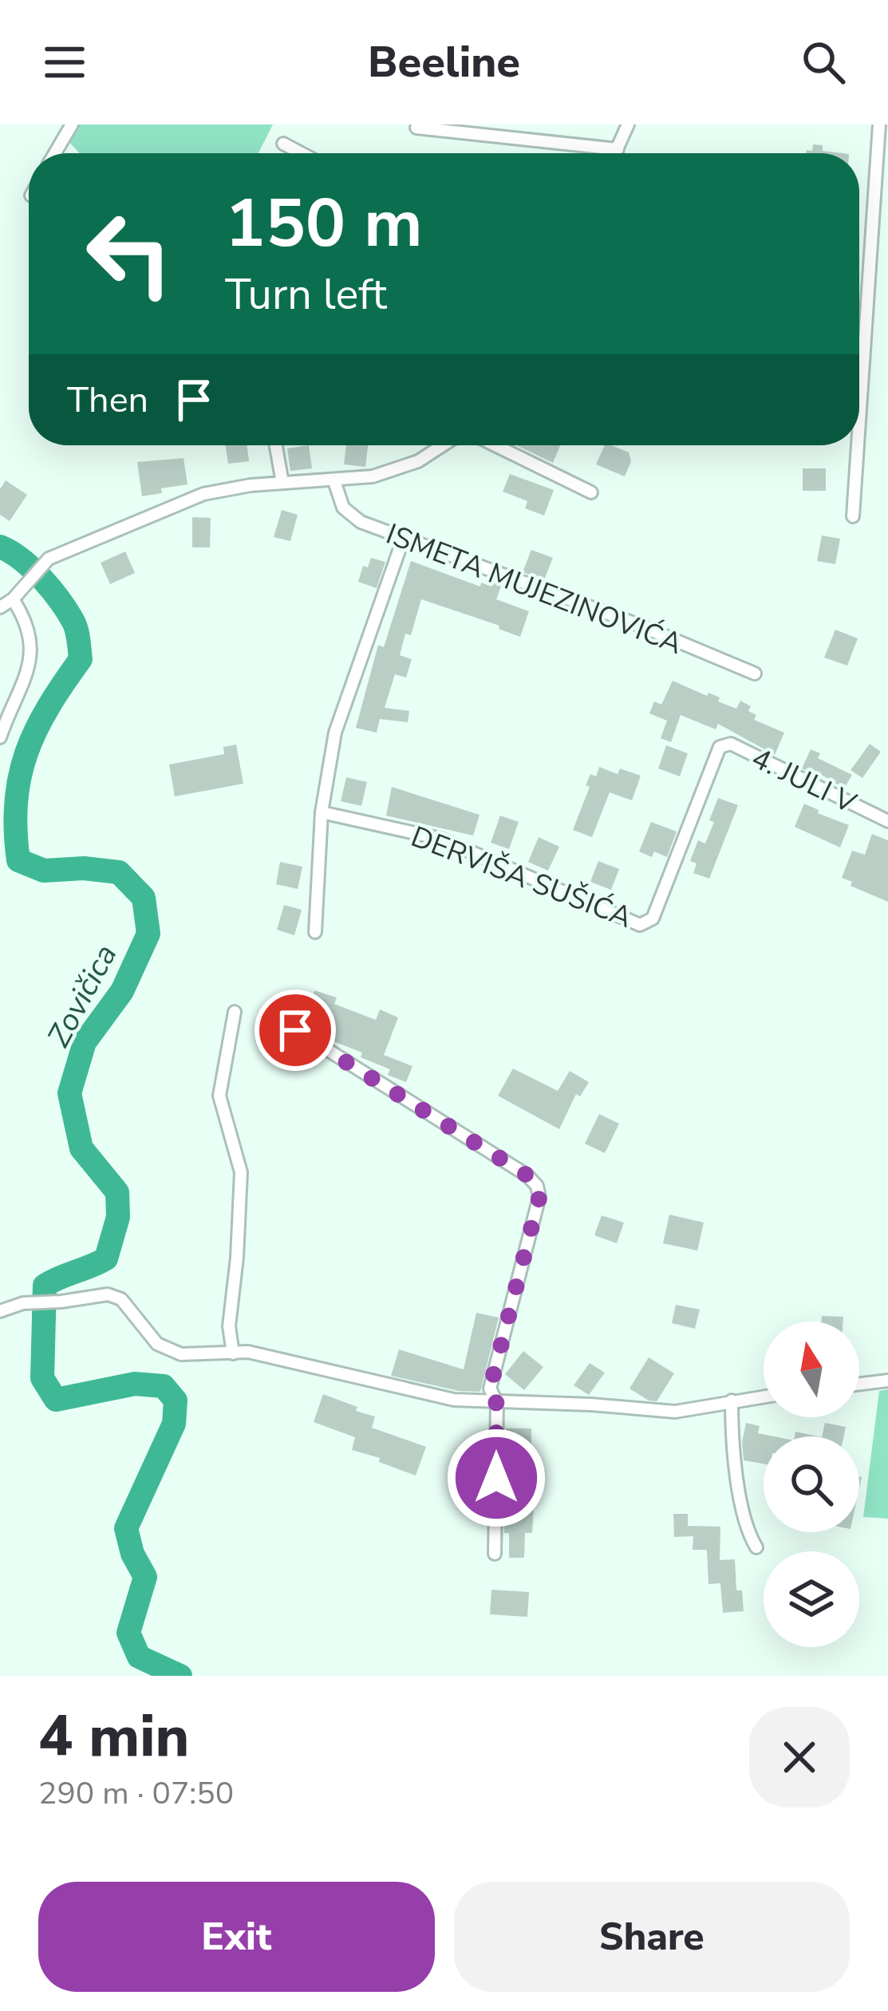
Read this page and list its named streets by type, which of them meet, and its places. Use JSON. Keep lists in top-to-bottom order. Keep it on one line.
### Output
{"streets":{"street":["ISMETA MUJEZINOVIĆA","4. JULI V","DERVIŠA SUŠIĆA"]},"crossings":[["4. JULI V","DERVIŠA SUŠIĆA"]],"water":["Zovičica"],"north":"top","page":{"header":"Beeline","turn":["150 m","Turn left"],"then":"Then","heading":["4 min","290 m · 07:50"],"buttons":["Exit","Share"]}}
